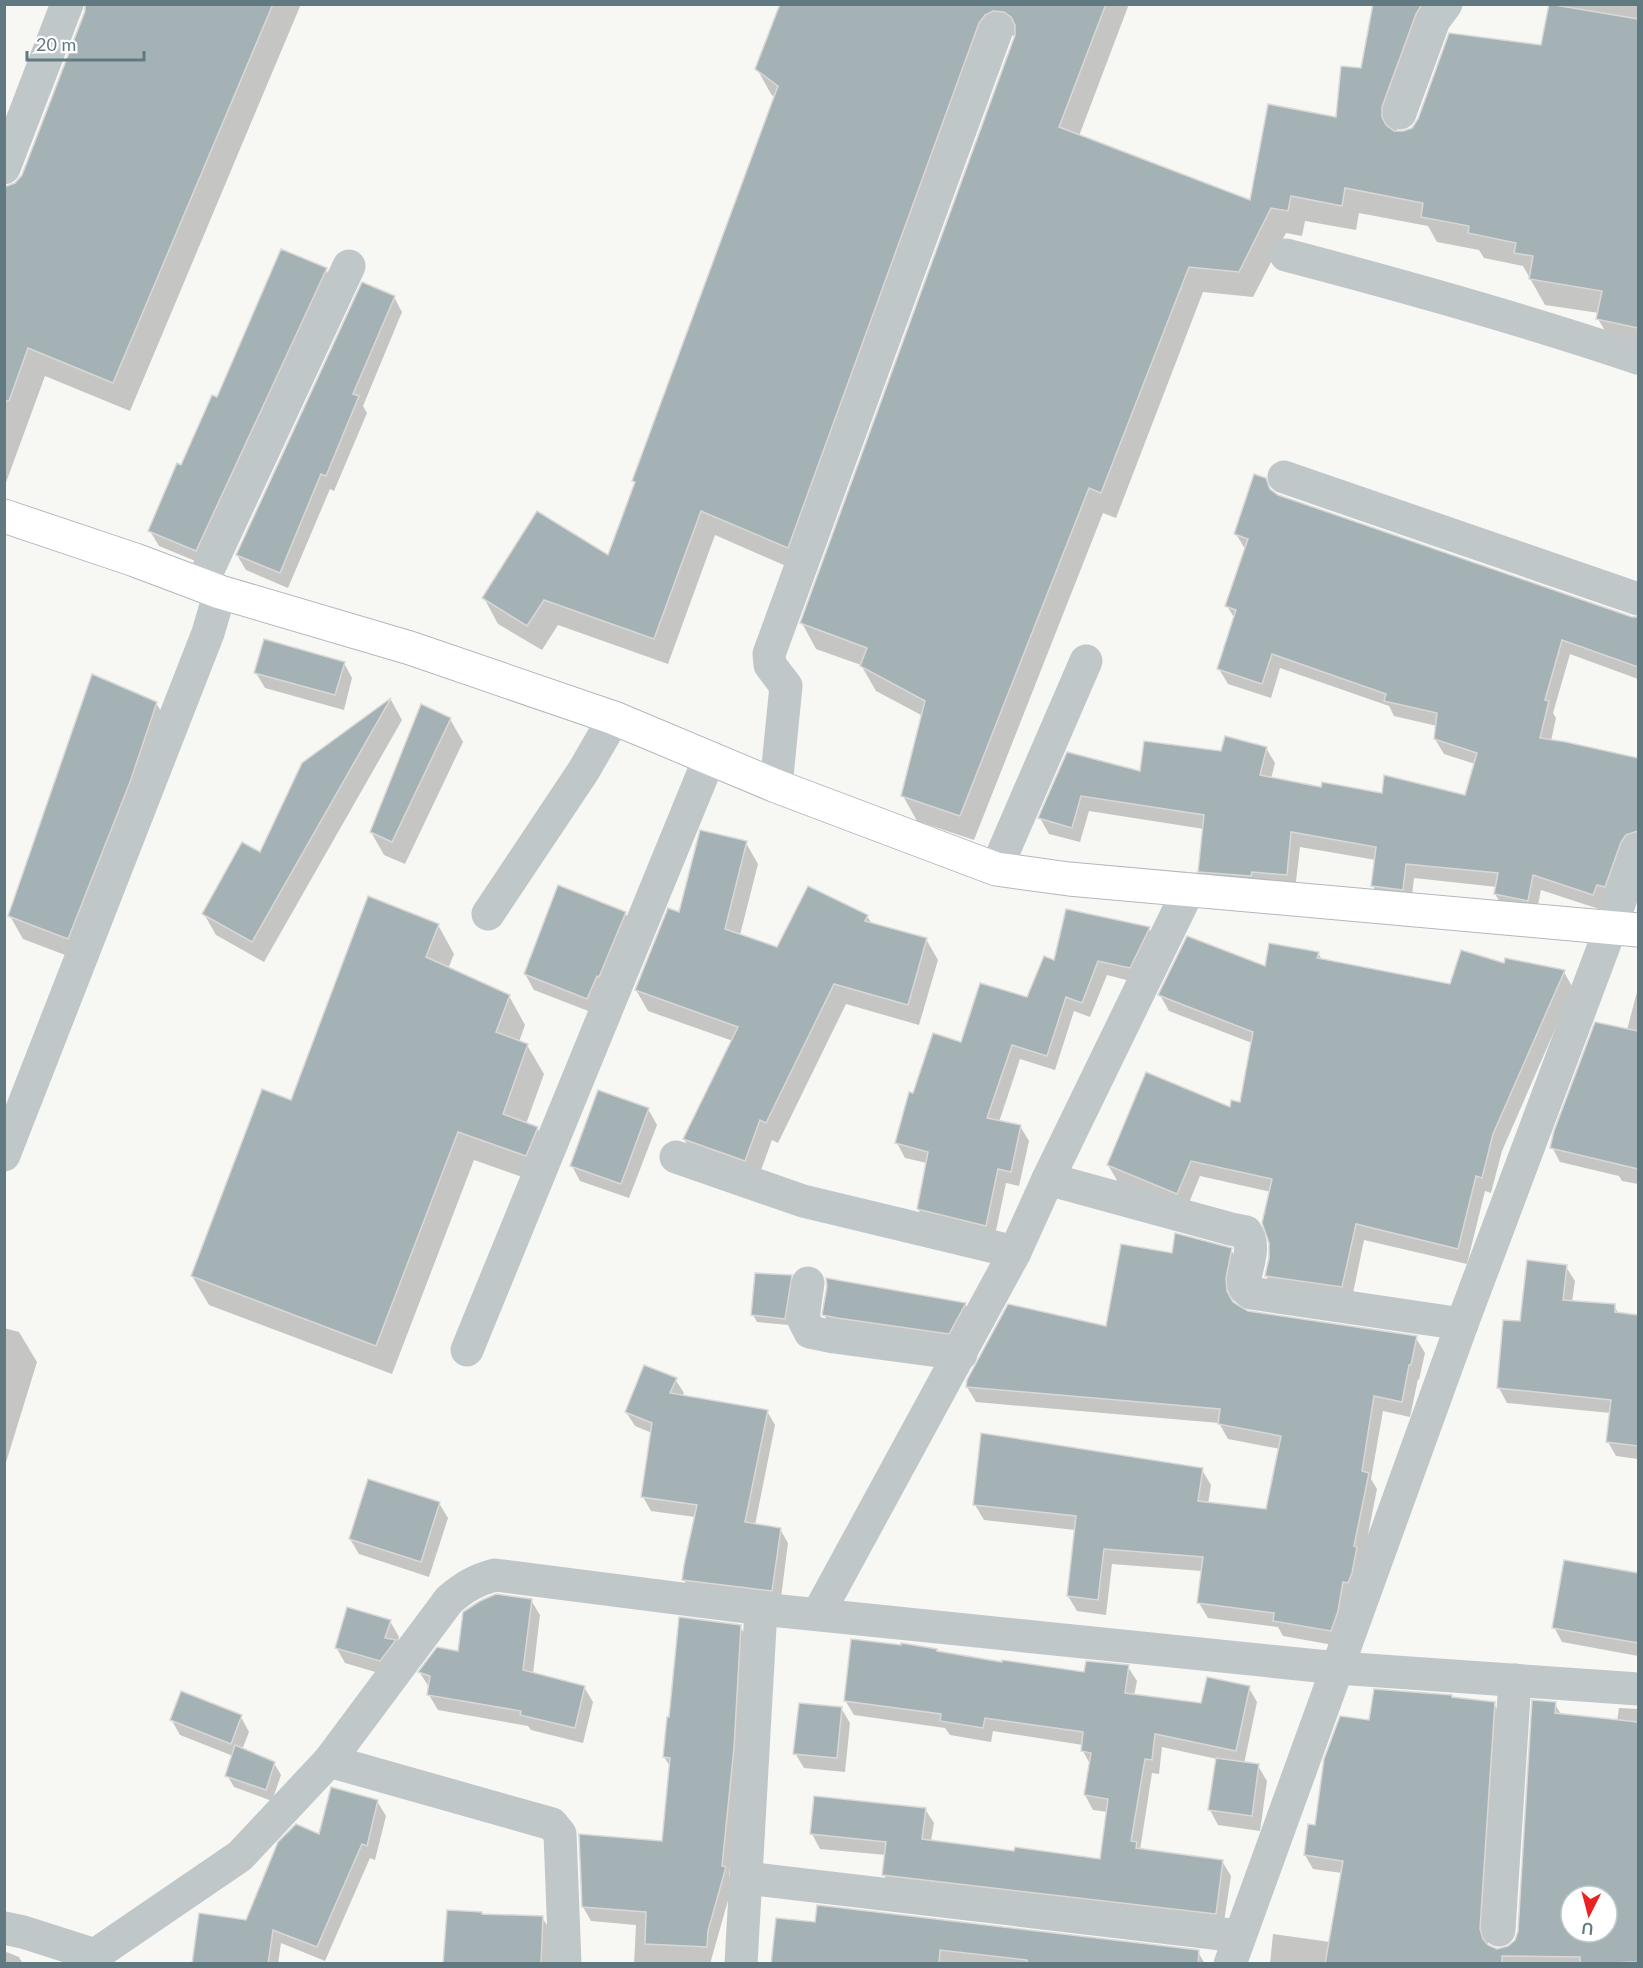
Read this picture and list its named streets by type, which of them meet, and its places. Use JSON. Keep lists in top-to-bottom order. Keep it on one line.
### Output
{"scale_bar":"20 m","north":"bottom"}
